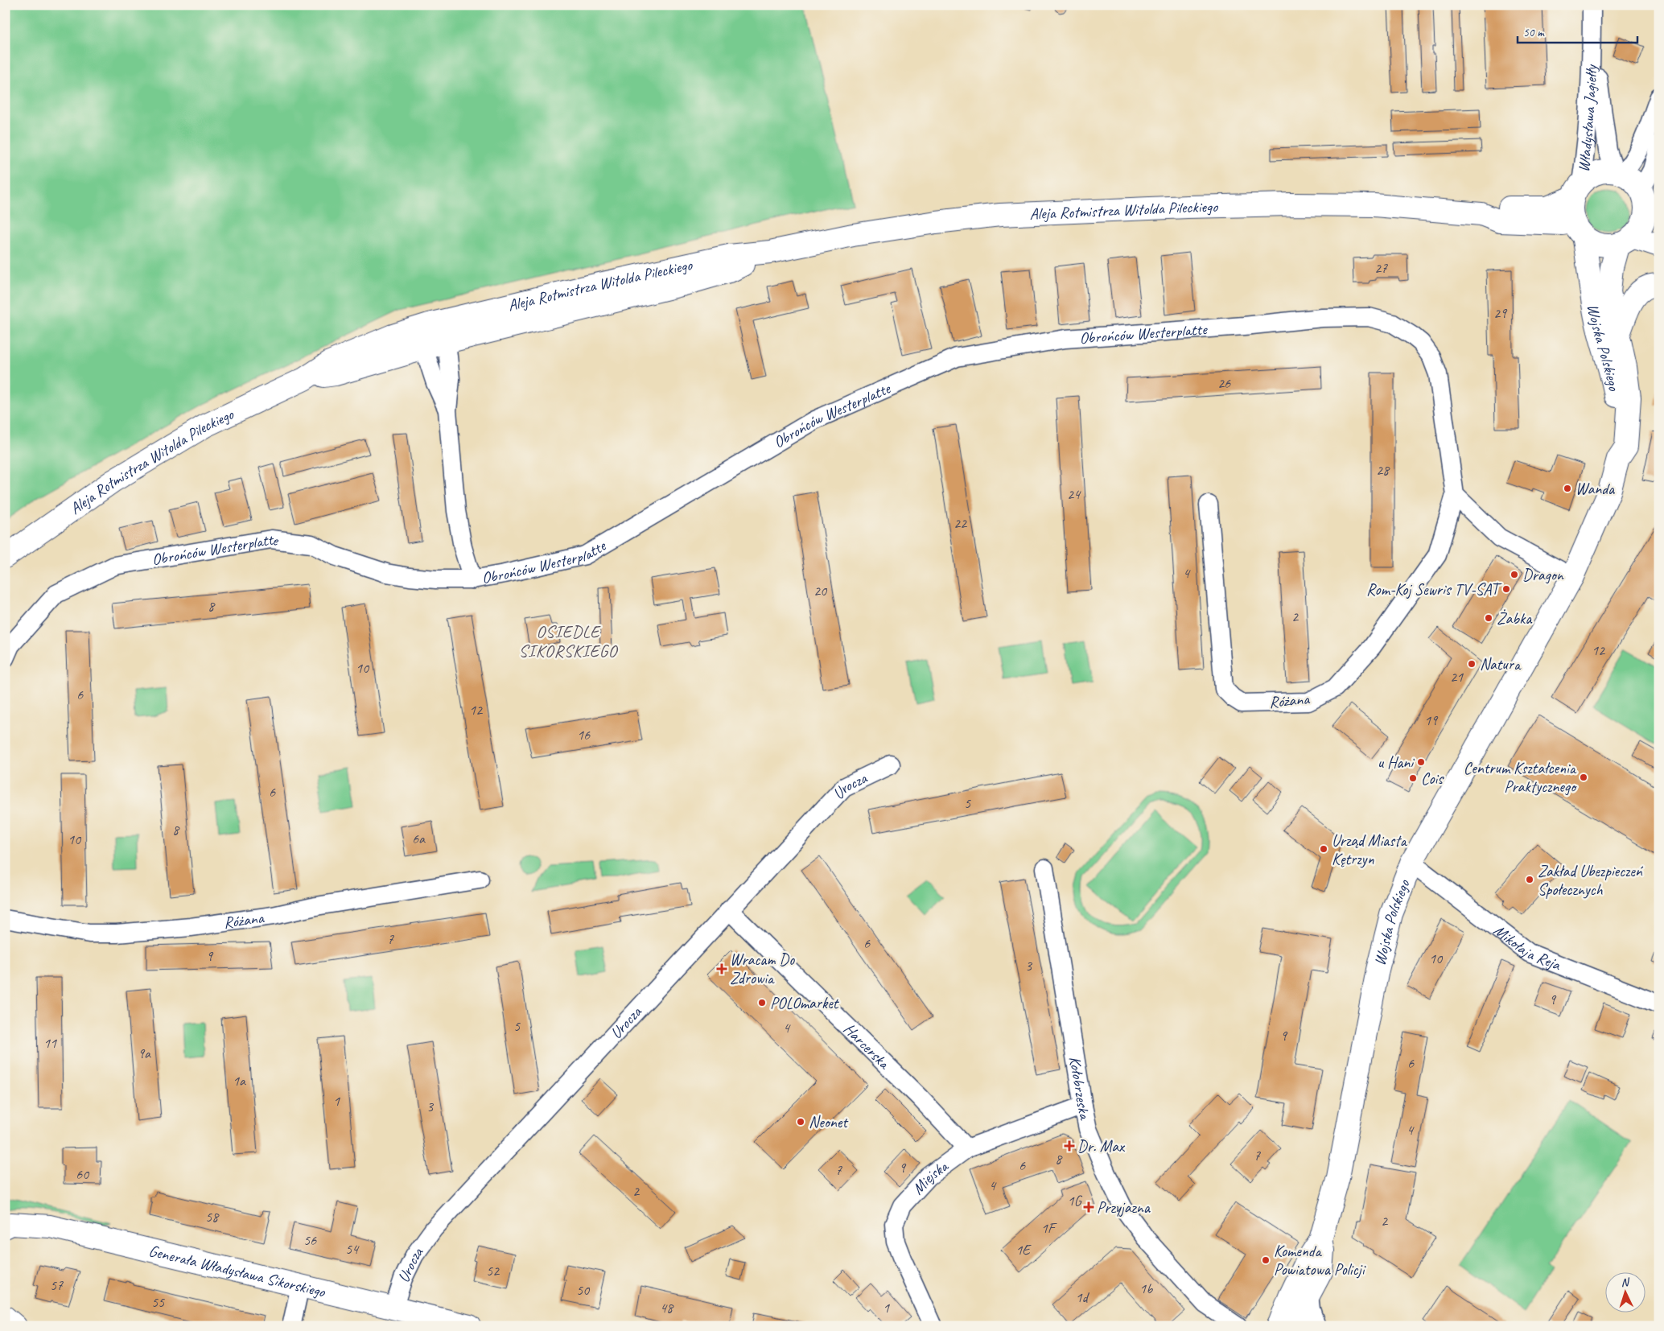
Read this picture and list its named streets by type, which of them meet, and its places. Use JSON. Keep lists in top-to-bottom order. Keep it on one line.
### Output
{"streets":{"street":["Władysława Jagiełły","Aleja Rotmistrza Witolda Pileckiego","Obrońców Westerplatte","Wojska Polskiego","Różana","Urocza","Mikołaja Reja","Harcerska","Kołobrzeska","Miejska","Generała Władysława Sikorskiego"]},"crossings":[["Władysława Jagiełły","Aleja Rotmistrza Witolda Pileckiego"],["Władysława Jagiełły","Wojska Polskiego"],["Aleja Rotmistrza Witolda Pileckiego","Wojska Polskiego"],["Obrońców Westerplatte","Różana"],["Wojska Polskiego","Mikołaja Reja"],["Urocza","Harcerska"],["Urocza","Generała Władysława Sikorskiego"],["Harcerska","Miejska"],["Kołobrzeska","Miejska"]],"districts":["OSIEDLE SIKORSKIEGO"],"places":{"other":["Wanda","Dragon","Rom-Koj Sewris TV-SAT","Żabka","Natura","u Hani","Centrum Kształcenia Praktycznego","Cois","Urząd Miasta Kętrzyn","Zakład Ubezpieczeń Społecznych","POLOmarket","Neonet","Komenda Powiatowa Policji"],"health":["Wracam Do Zdrowia","Dr. Max","Przyjazna"]},"house_numbers":["27","29","26","28","24","22","4","20","8","2","12","10","21","6","12","19","16","6","5","8","6a","10","7","6","9","10","3","9","5","4","9","11","9a","6","1a","1","3","4","7","8","6","9","7","60","4","2","1G","58","2","1F","56","54","1E","52","57","1b","50","1d","55","48","1"],"scale_bar":"50 m","north":"top"}
